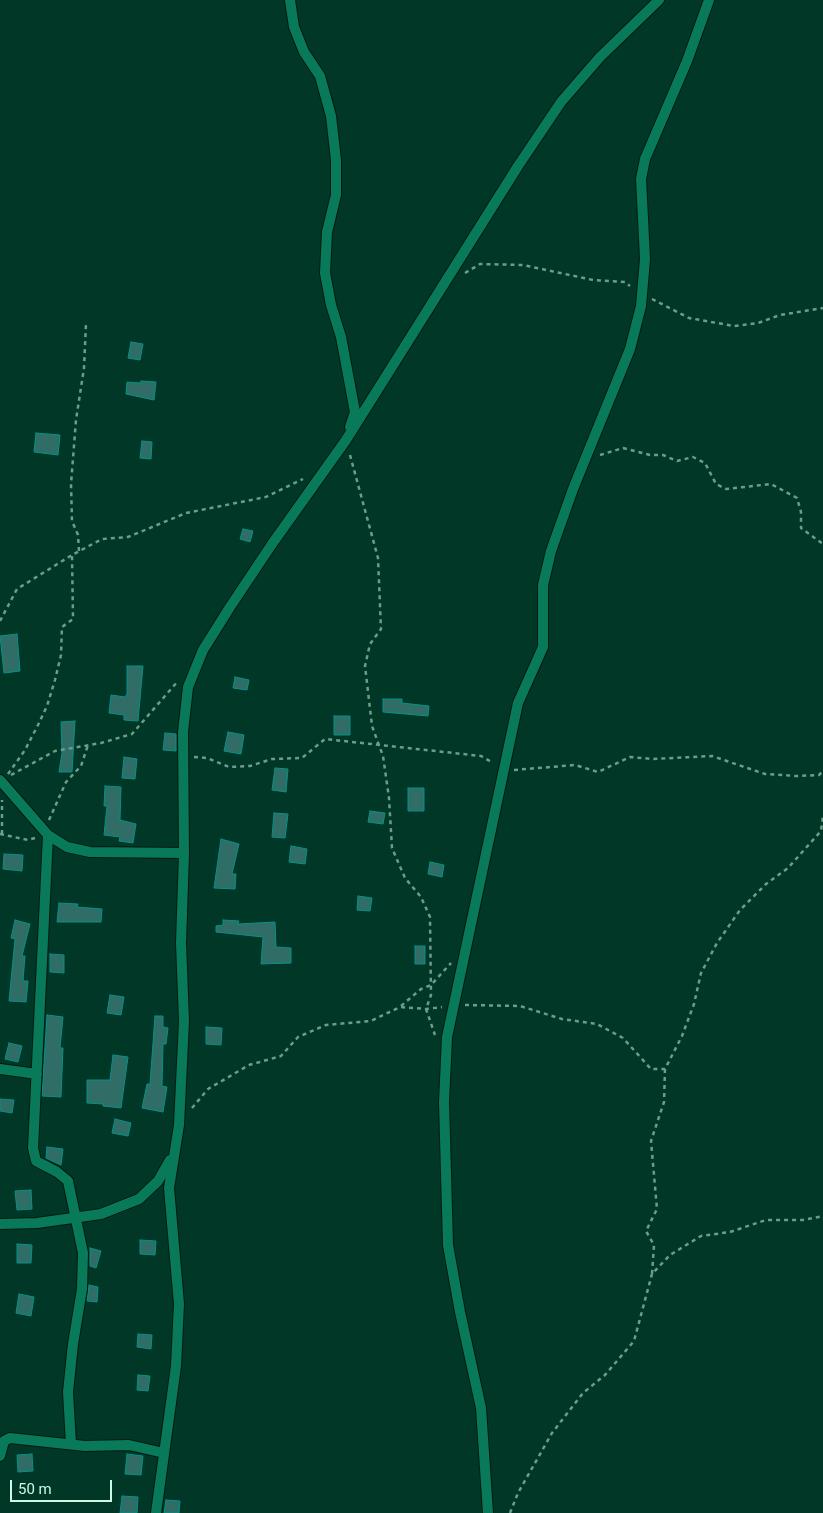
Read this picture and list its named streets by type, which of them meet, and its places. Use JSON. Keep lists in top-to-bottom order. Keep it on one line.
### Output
{"scale_bar":"50 m"}
